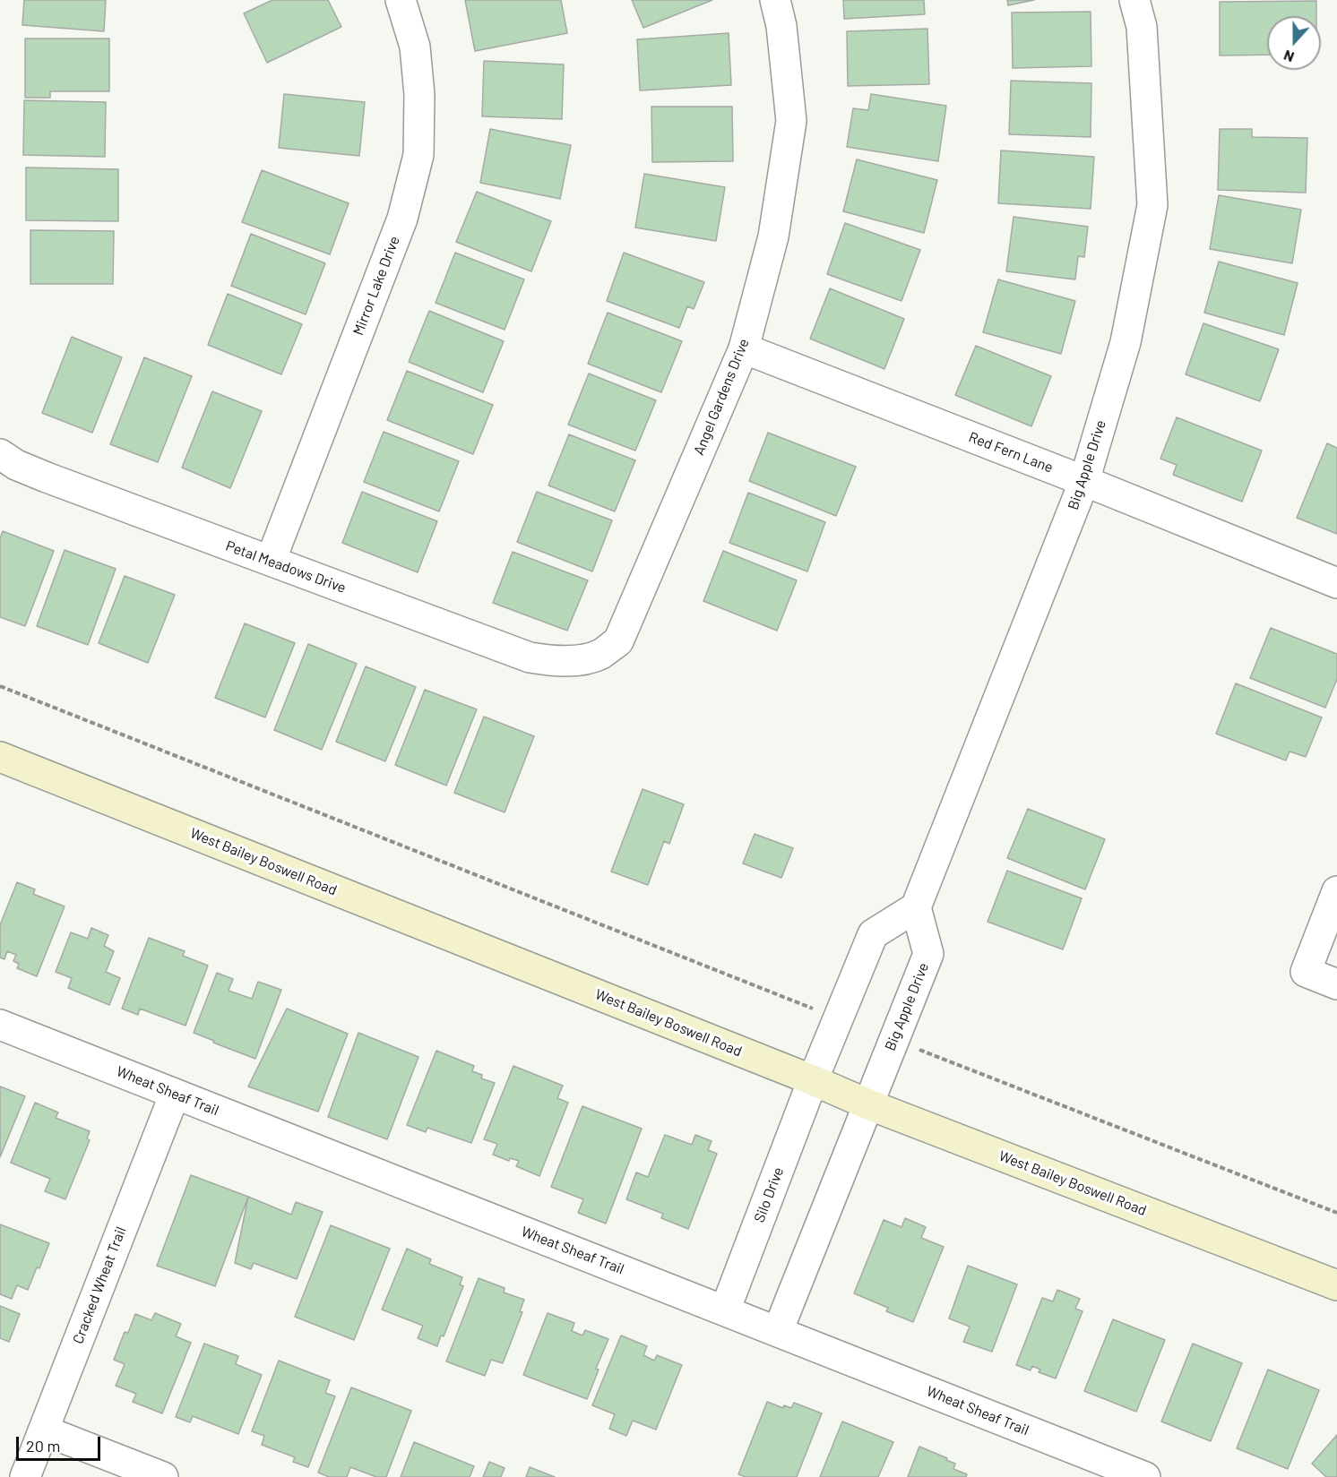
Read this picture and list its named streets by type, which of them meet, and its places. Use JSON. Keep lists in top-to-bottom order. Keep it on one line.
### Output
{"streets":{"main road":["West Bailey Boswell Road"],"street":["Mirror Lake Drive","Angel Gardens Drive","Red Fern Lane","Big Apple Drive","Petal Meadows Drive","Wheat Sheaf Trail","Silo Drive","Cracked Wheat Trail"]},"crossings":[["Mirror Lake Drive","Petal Meadows Drive"],["Angel Gardens Drive","Red Fern Lane"],["Angel Gardens Drive","Petal Meadows Drive"],["Red Fern Lane","Big Apple Drive"],["Big Apple Drive","West Bailey Boswell Road"],["West Bailey Boswell Road","Silo Drive"],["Wheat Sheaf Trail","Silo Drive"],["Wheat Sheaf Trail","Cracked Wheat Trail"]],"scale_bar":"20 m","north":"bottom"}
